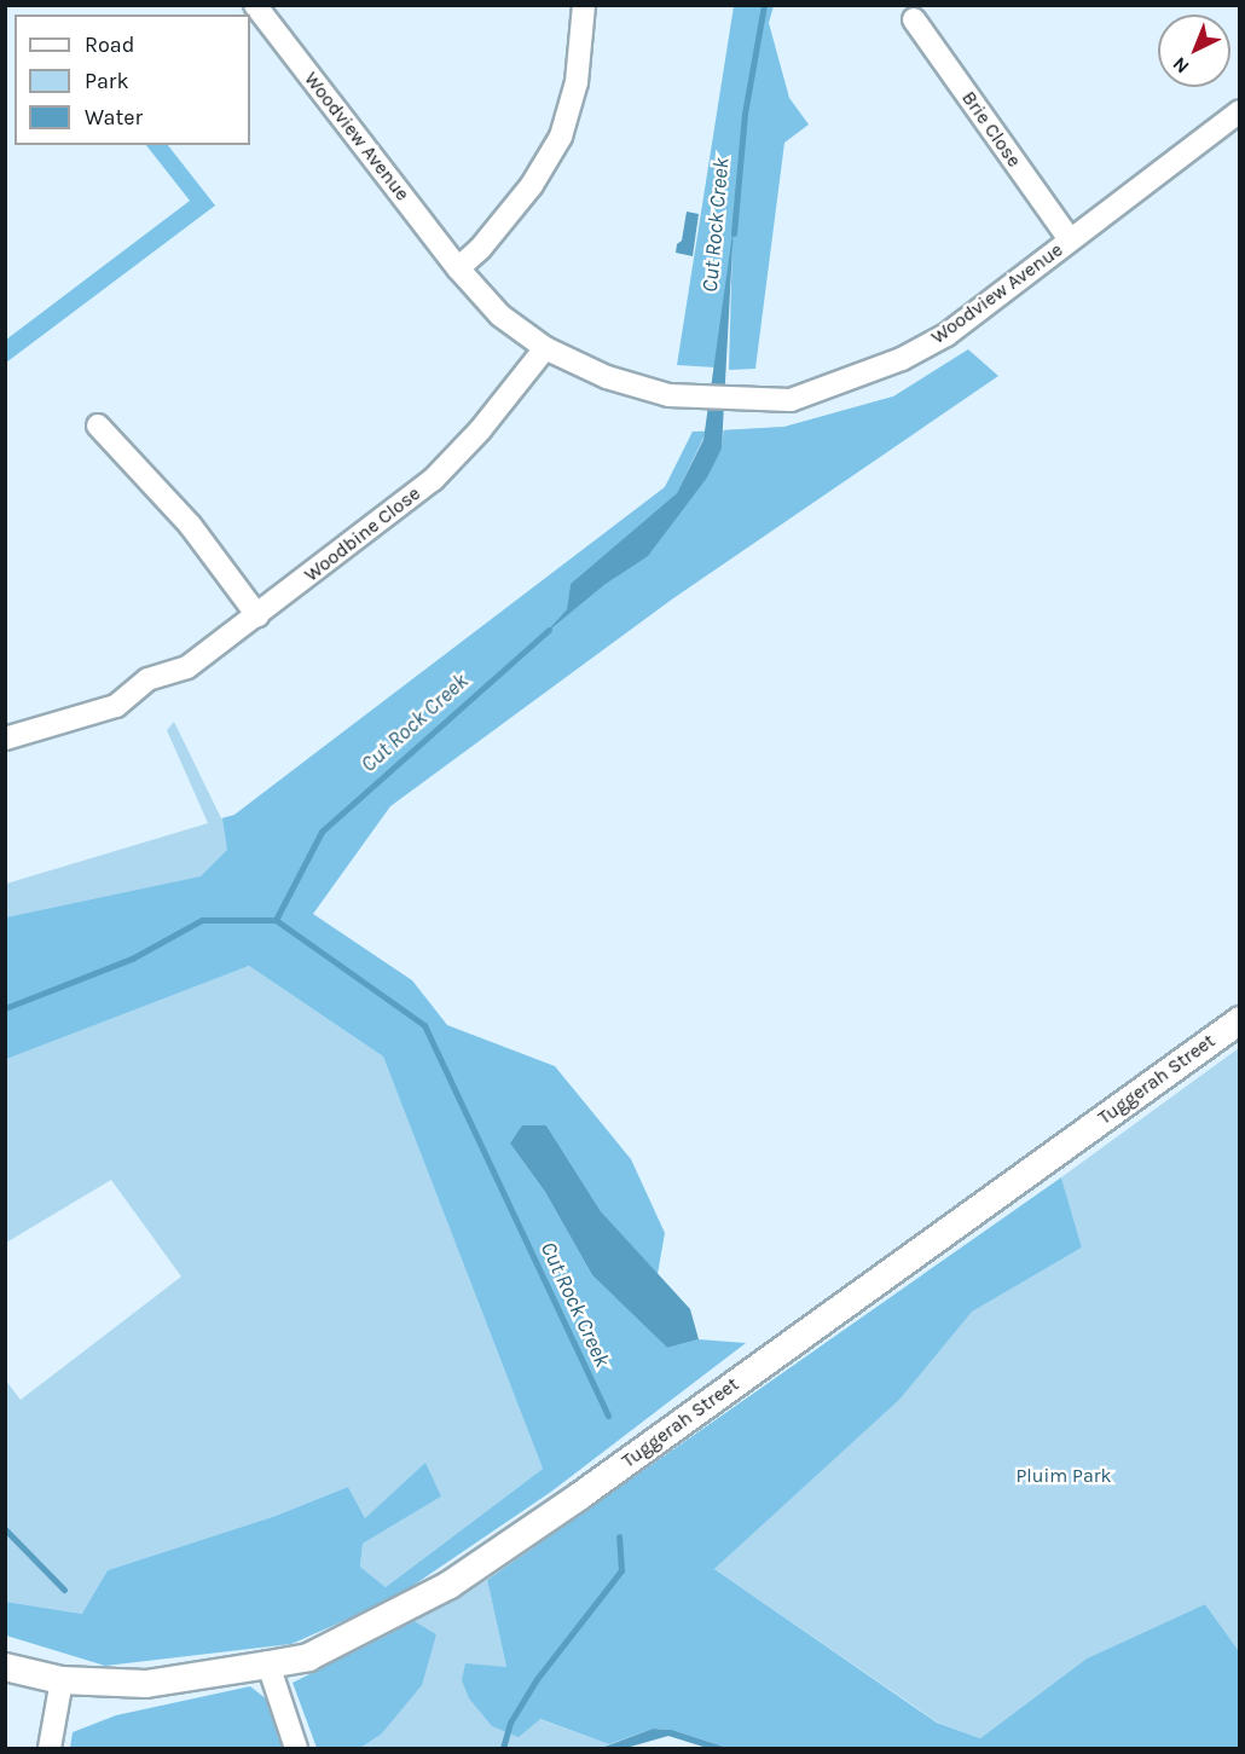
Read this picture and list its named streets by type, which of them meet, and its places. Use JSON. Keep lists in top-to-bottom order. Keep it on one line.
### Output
{"streets":{"street":["Brie Close","Woodview Avenue","Woodbine Close","Tuggerah Street"]},"crossings":[["Brie Close","Woodview Avenue"],["Woodview Avenue","Woodbine Close"]],"water":["Cut Rock Creek"],"parks":["Pluim Park"],"legend":["Road","Park","Water"],"north":"bottom left"}
